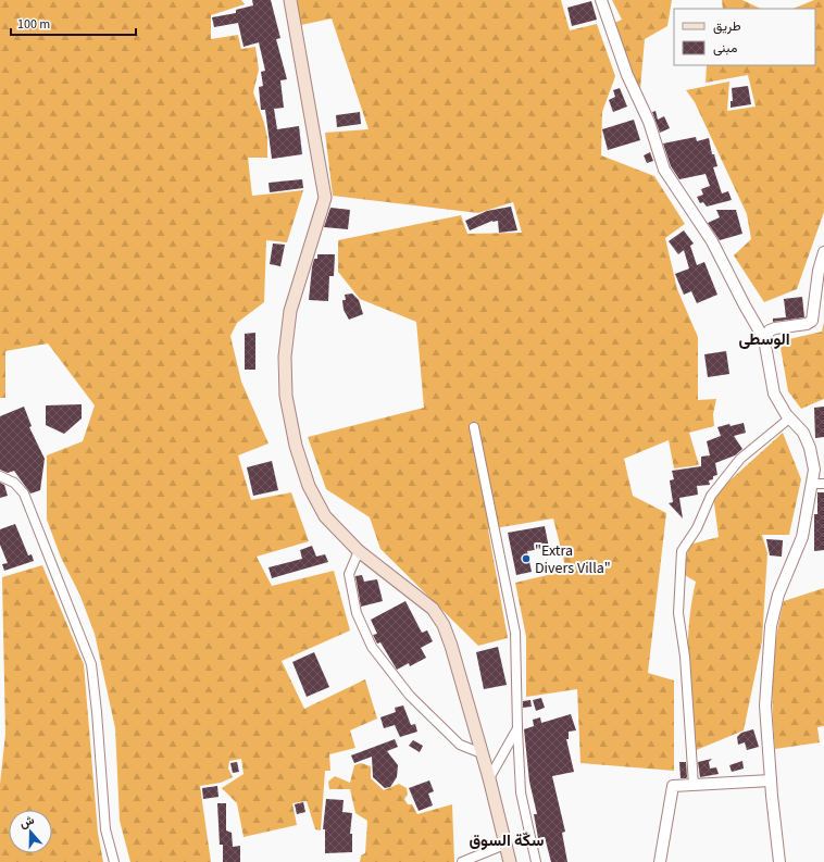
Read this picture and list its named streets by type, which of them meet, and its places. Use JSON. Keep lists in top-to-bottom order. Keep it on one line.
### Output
{"districts":["الوسطى","سكّة السوق"],"places":["\"Extra Divers Villa\""],"legend":["طريق","مبنى"],"scale_bar":"100 m","north":"top"}
